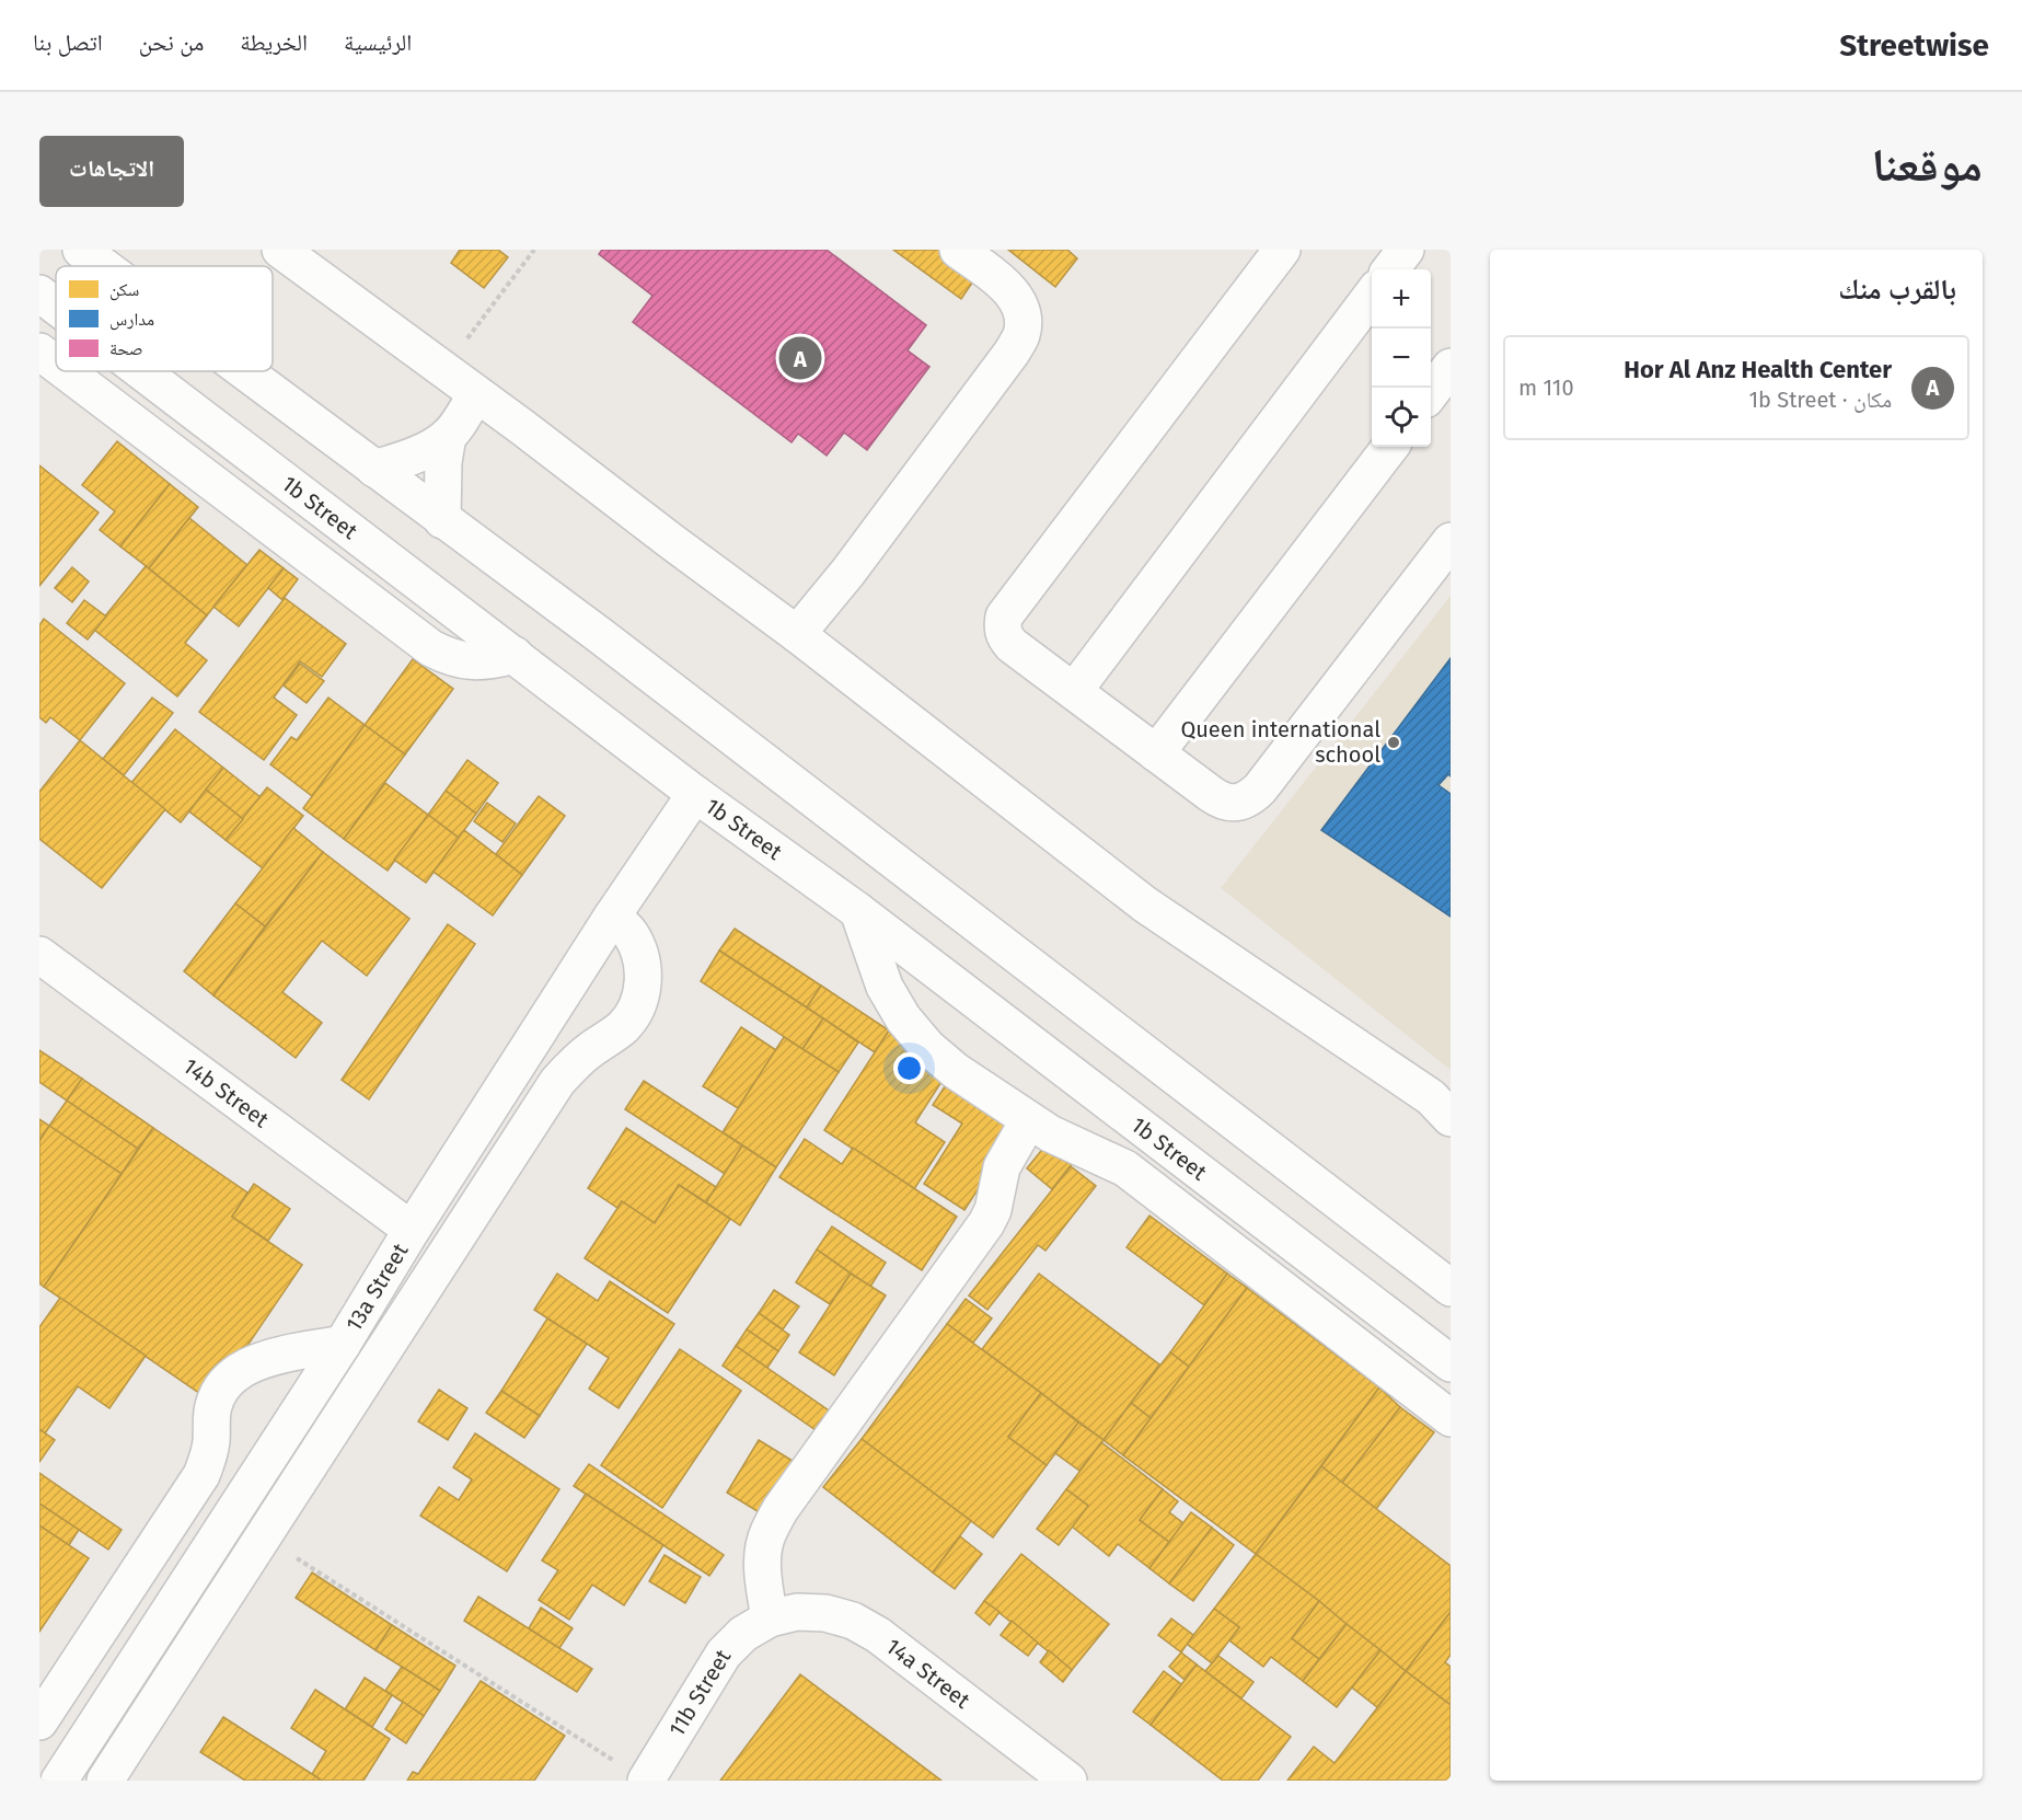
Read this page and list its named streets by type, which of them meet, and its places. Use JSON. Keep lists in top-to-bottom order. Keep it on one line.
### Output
{"streets":{"street":["1b Street","14b Street","13a Street","14a Street","11b Street"]},"crossings":[["1b Street","13a Street"],["14b Street","13a Street"],["14a Street","11b Street"]],"places":["Queen international school"],"legend":["سكن","مدارس","صحة"],"page":{"header":"Streetwise","nav":["الرئيسية","الخريطة","من نحن","اتصل بنا"],"title":"موقعنا","buttons":"الاتجاهات","heading":"بالقرب منك","map_buttons":["+","−"],"pins":"A","list":[{"mark":"A","name":"Hor Al Anz Health Center","note":"مكان · 1b Street","value":"110 m"}]}}
